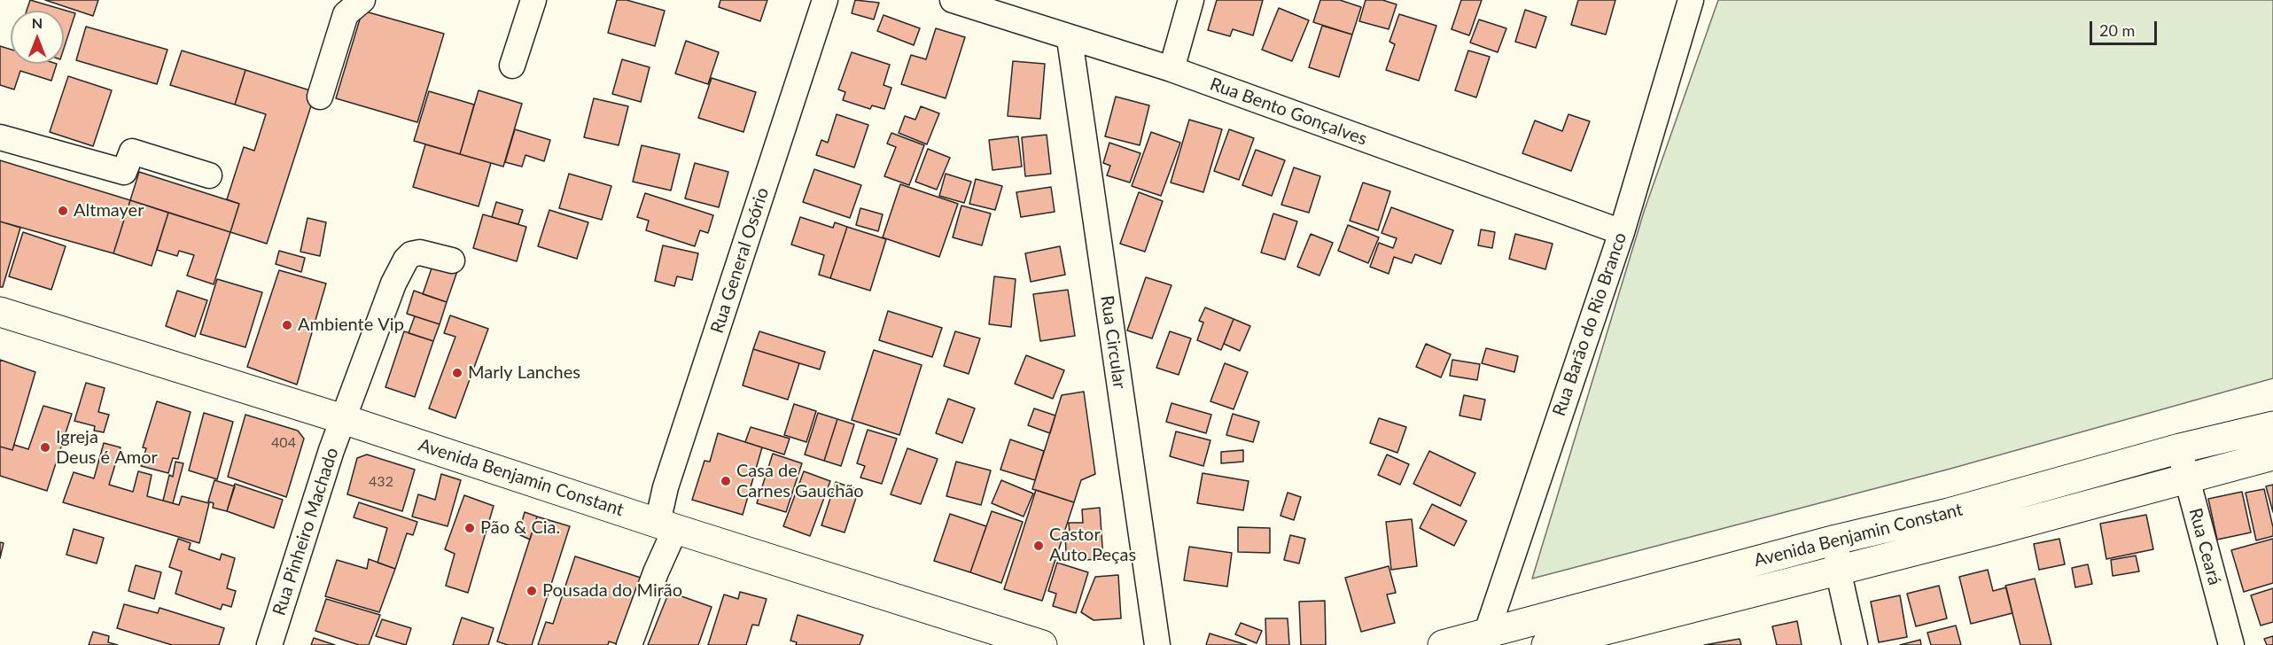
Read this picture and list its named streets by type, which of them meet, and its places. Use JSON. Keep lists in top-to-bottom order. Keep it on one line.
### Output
{"streets":{"main road":["Avenida Benjamin Constant"],"street":["Rua Bento Gonçalves","Rua General Osório","Rua Barão do Rio Branco","Rua Circular","Rua Pinheiro Machado","Rua Ceará"]},"crossings":[["Rua Bento Gonçalves","Rua Barão do Rio Branco"],["Rua Bento Gonçalves","Rua Circular"],["Rua General Osório","Avenida Benjamin Constant"],["Rua Barão do Rio Branco","Avenida Benjamin Constant"],["Avenida Benjamin Constant","Rua Pinheiro Machado"],["Avenida Benjamin Constant","Rua Ceará"]],"places":["Altmayer","Ambiente Vip","Marly Lanches","Igreja Deus é Amor","Casa de Carnes Gauchão","Pão & Cia.","Castor Auto Peças","Pousada do Mirão"],"house_numbers":["404","432"],"scale_bar":"20 m","north":"top"}
